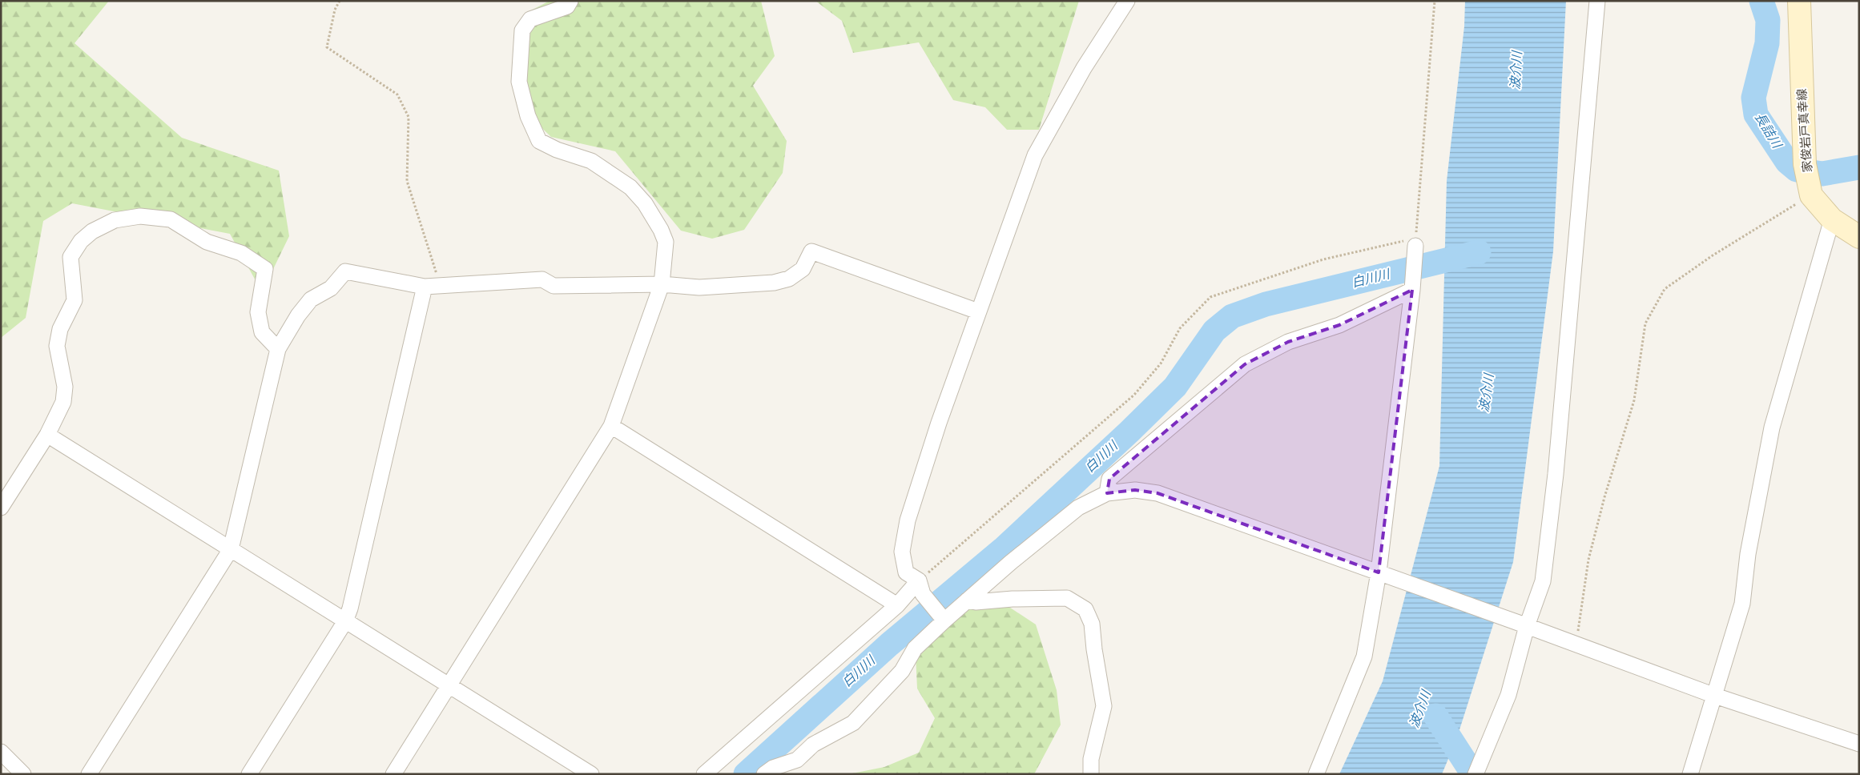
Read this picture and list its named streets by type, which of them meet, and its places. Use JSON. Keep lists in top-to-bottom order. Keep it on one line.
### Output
{"streets":{"main road":["家俊岩戸真幸線"]},"water":["波介川","長詰川","白川川"]}
